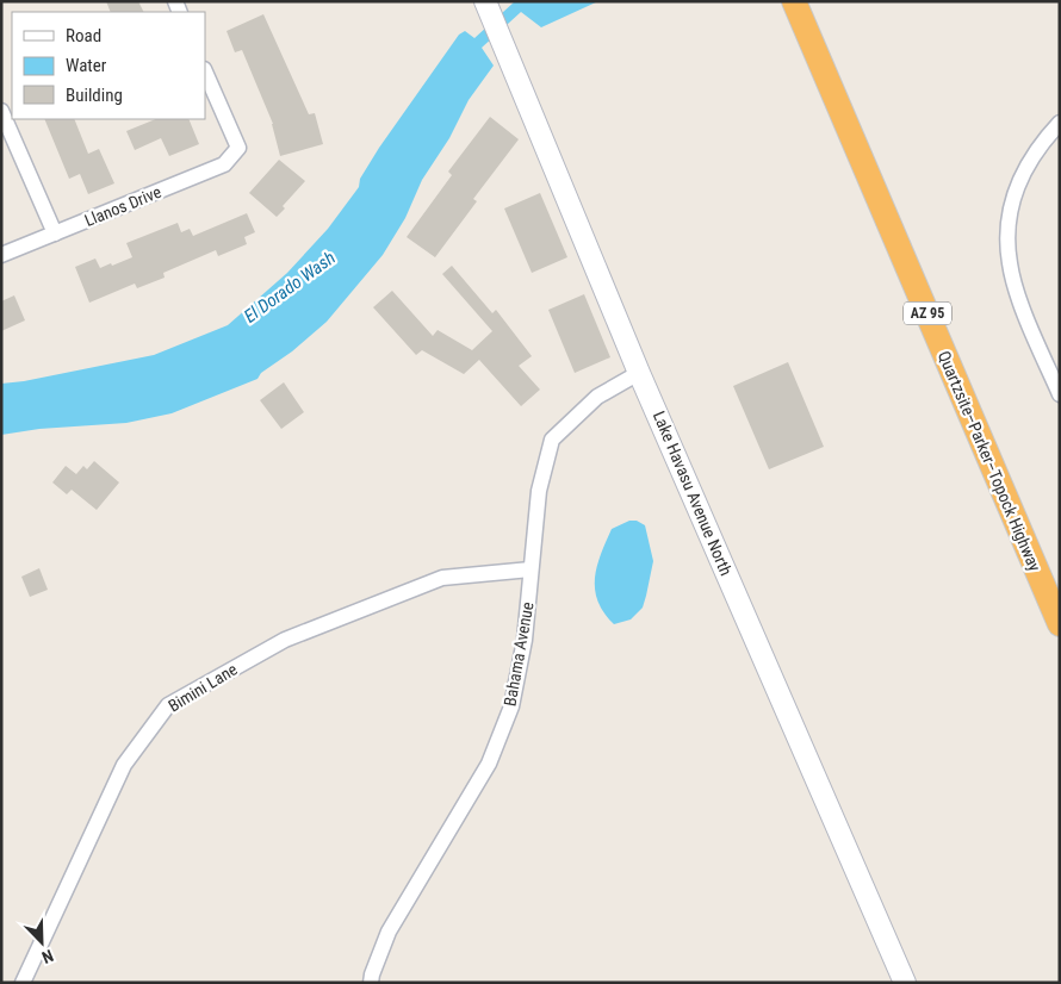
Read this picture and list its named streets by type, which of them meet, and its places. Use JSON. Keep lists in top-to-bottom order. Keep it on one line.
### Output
{"streets":{"highway":["AZ 95","Quartzsite–Parker–Topock Highway"],"main road":["Lake Havasu Avenue North"],"street":["Llanos Drive","Bahama Avenue","Bimini Lane"]},"crossings":[["Lake Havasu Avenue North","Bahama Avenue"],["Bahama Avenue","Bimini Lane"]],"water":["El Dorado Wash"],"legend":["Road","Water","Building"],"north":"bottom right"}
